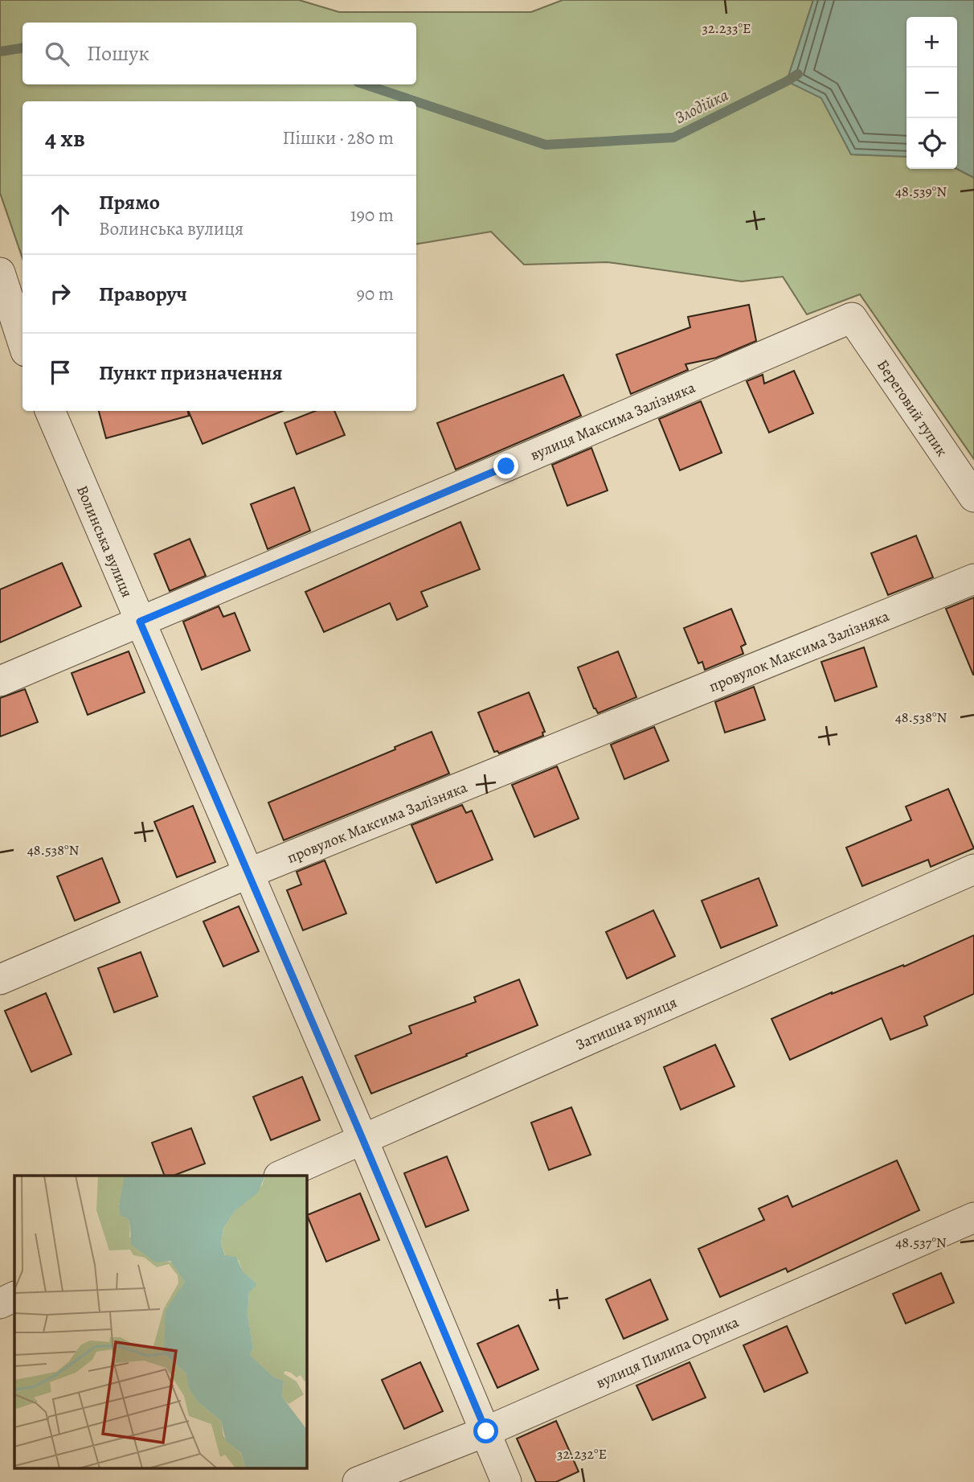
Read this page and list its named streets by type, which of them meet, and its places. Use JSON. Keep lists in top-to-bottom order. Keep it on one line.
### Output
{"streets":{"street":["Береговий тупик","вулиця Максима Залізняка","Волинська вулиця","провулок Максима Залізняка","Затишна вулиця","вулиця Пилипа Орлика"]},"crossings":[["Береговий тупик","вулиця Максима Залізняка"],["вулиця Максима Залізняка","Волинська вулиця"],["Волинська вулиця","провулок Максима Залізняка"],["Волинська вулиця","Затишна вулиця"],["Волинська вулиця","вулиця Пилипа Орлика"]],"water":["Злодійка"],"page":{"map_buttons":["+","−"],"search":"Пошук","heading":["4 хв","Пішки · 280 m"],"list":[["Прямо","Волинська вулиця","190 m"],["Праворуч","90 m"],"Пункт призначення"]},"coordinates":["32.233°E","48.539°N","48.538°N","48.537°N","32.232°E"]}
